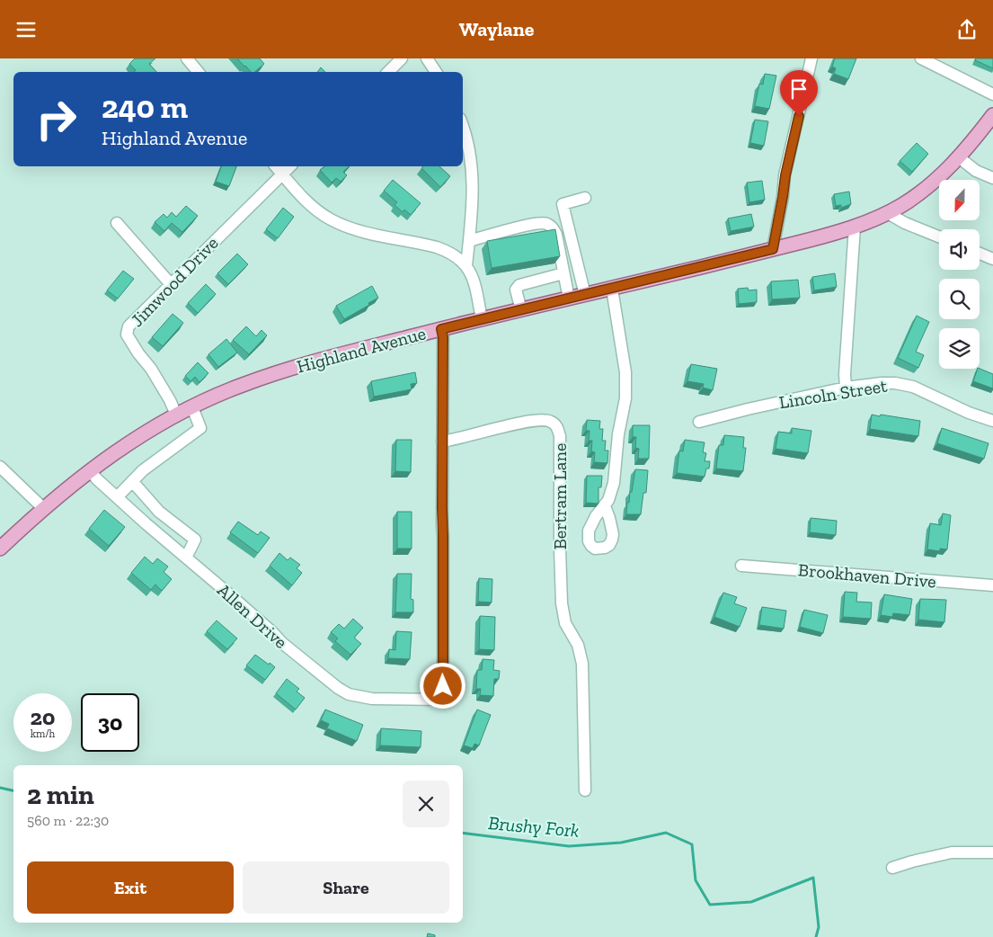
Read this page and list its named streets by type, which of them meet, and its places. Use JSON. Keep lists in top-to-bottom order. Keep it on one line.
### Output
{"streets":{"main road":["Highland Avenue"],"street":["Jimwood Drive","Lincoln Street","Bertram Lane","Brookhaven Drive","Allen Drive"]},"crossings":[["Jimwood Drive","Highland Avenue"],["Highland Avenue","Allen Drive"],["Bertram Lane","Allen Drive"]],"water":["Brushy Fork"],"north":"bottom","page":{"header":"Waylane","turn":["240 m","Highland Avenue"],"speed":"20 km/h","limit":"30","heading":["2 min","560 m · 22:30"],"buttons":["Exit","Share"]}}
